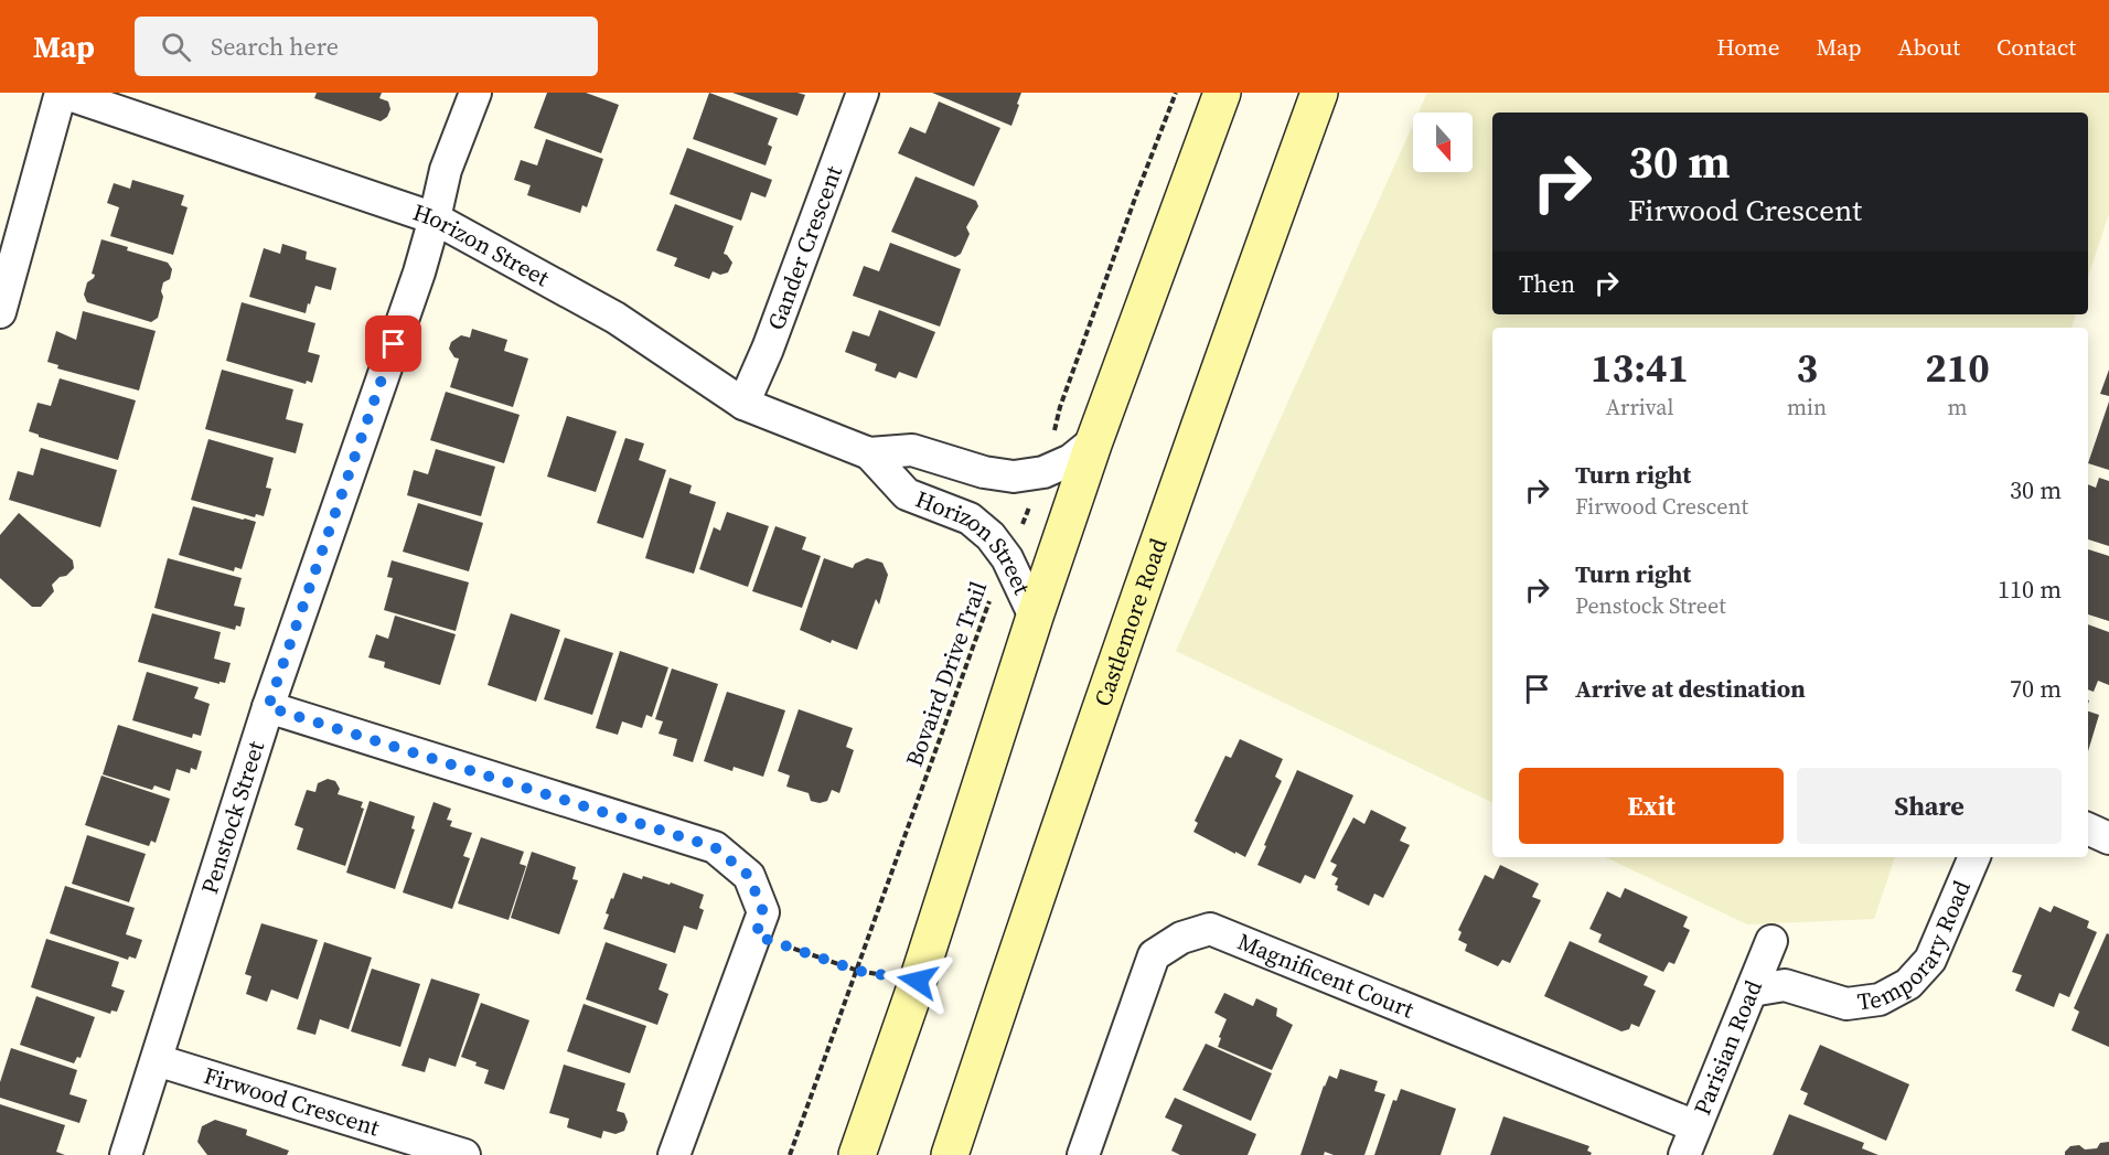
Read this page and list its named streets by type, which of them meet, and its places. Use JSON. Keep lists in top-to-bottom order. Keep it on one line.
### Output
{"streets":{"main road":["Castlemore Road"],"street":["Horizon Street","Gander Crescent","Penstock Street","Temporary Road","Magnificent Court","Parisian Road","Firwood Crescent"],"path":["Bovaird Drive Trail"]},"crossings":[["Horizon Street","Gander Crescent"],["Horizon Street","Bovaird Drive Trail"],["Horizon Street","Penstock Street"],["Penstock Street","Firwood Crescent"],["Temporary Road","Parisian Road"],["Magnificent Court","Parisian Road"]],"north":"bottom","page":{"header":"Map","search":"Search here","nav":["Home","Map","About","Contact"],"turn":["30 m","Firwood Crescent"],"then":"Then","eta":["13:41","Arrival","3","min","210","m"],"list":[{"name":"Turn right","note":"Firwood Crescent","value":"30 m"},{"name":"Turn right","note":"Penstock Street","value":"110 m"},{"name":"Arrive at destination","value":"70 m"}],"buttons":["Exit","Share"]}}
